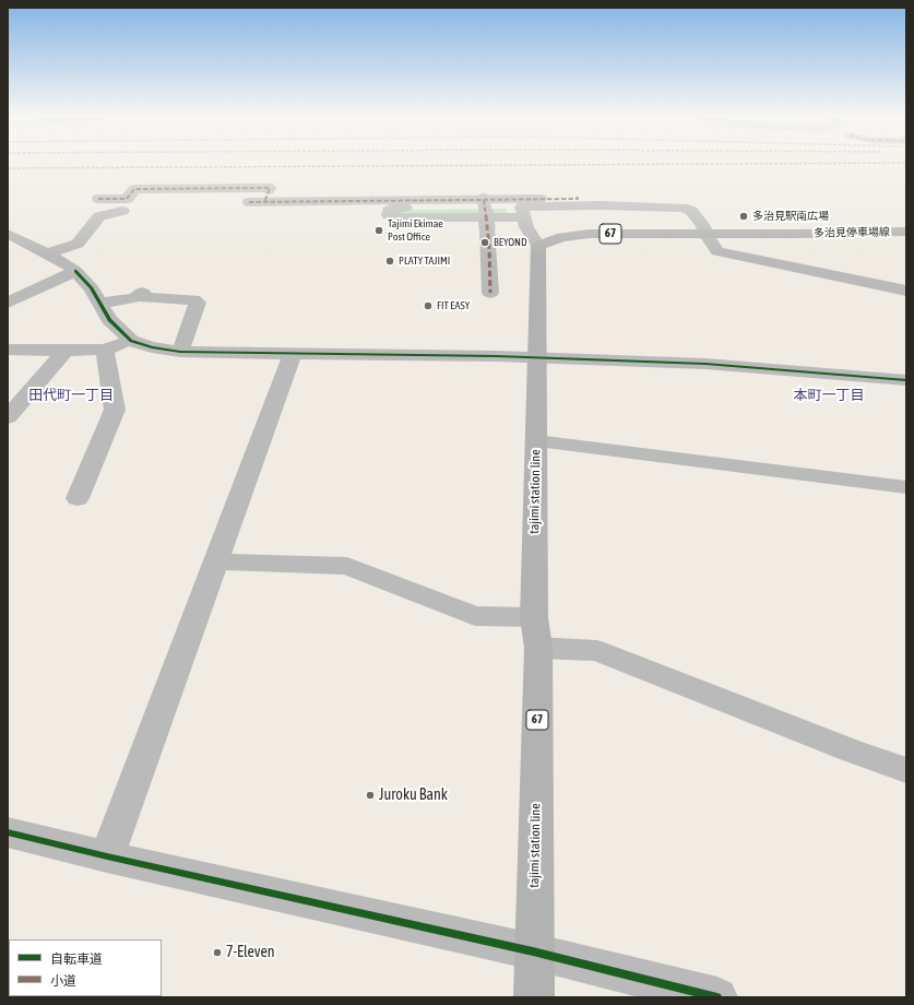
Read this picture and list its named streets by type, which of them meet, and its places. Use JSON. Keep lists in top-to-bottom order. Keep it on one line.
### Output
{"streets":{"main road":["多治見停車場線","67","tajimi station line"]},"crossings":[["多治見停車場線","67"],["67","tajimi station line"]],"districts":["田代町一丁目","本町一丁目"],"places":["多治見駅南広場","Tajimi Ekimae Post Office","BEYOND","PLATY TAJIMI","FIT EASY","Juroku Bank","7-Eleven"],"legend":["自転車道","小道"]}
